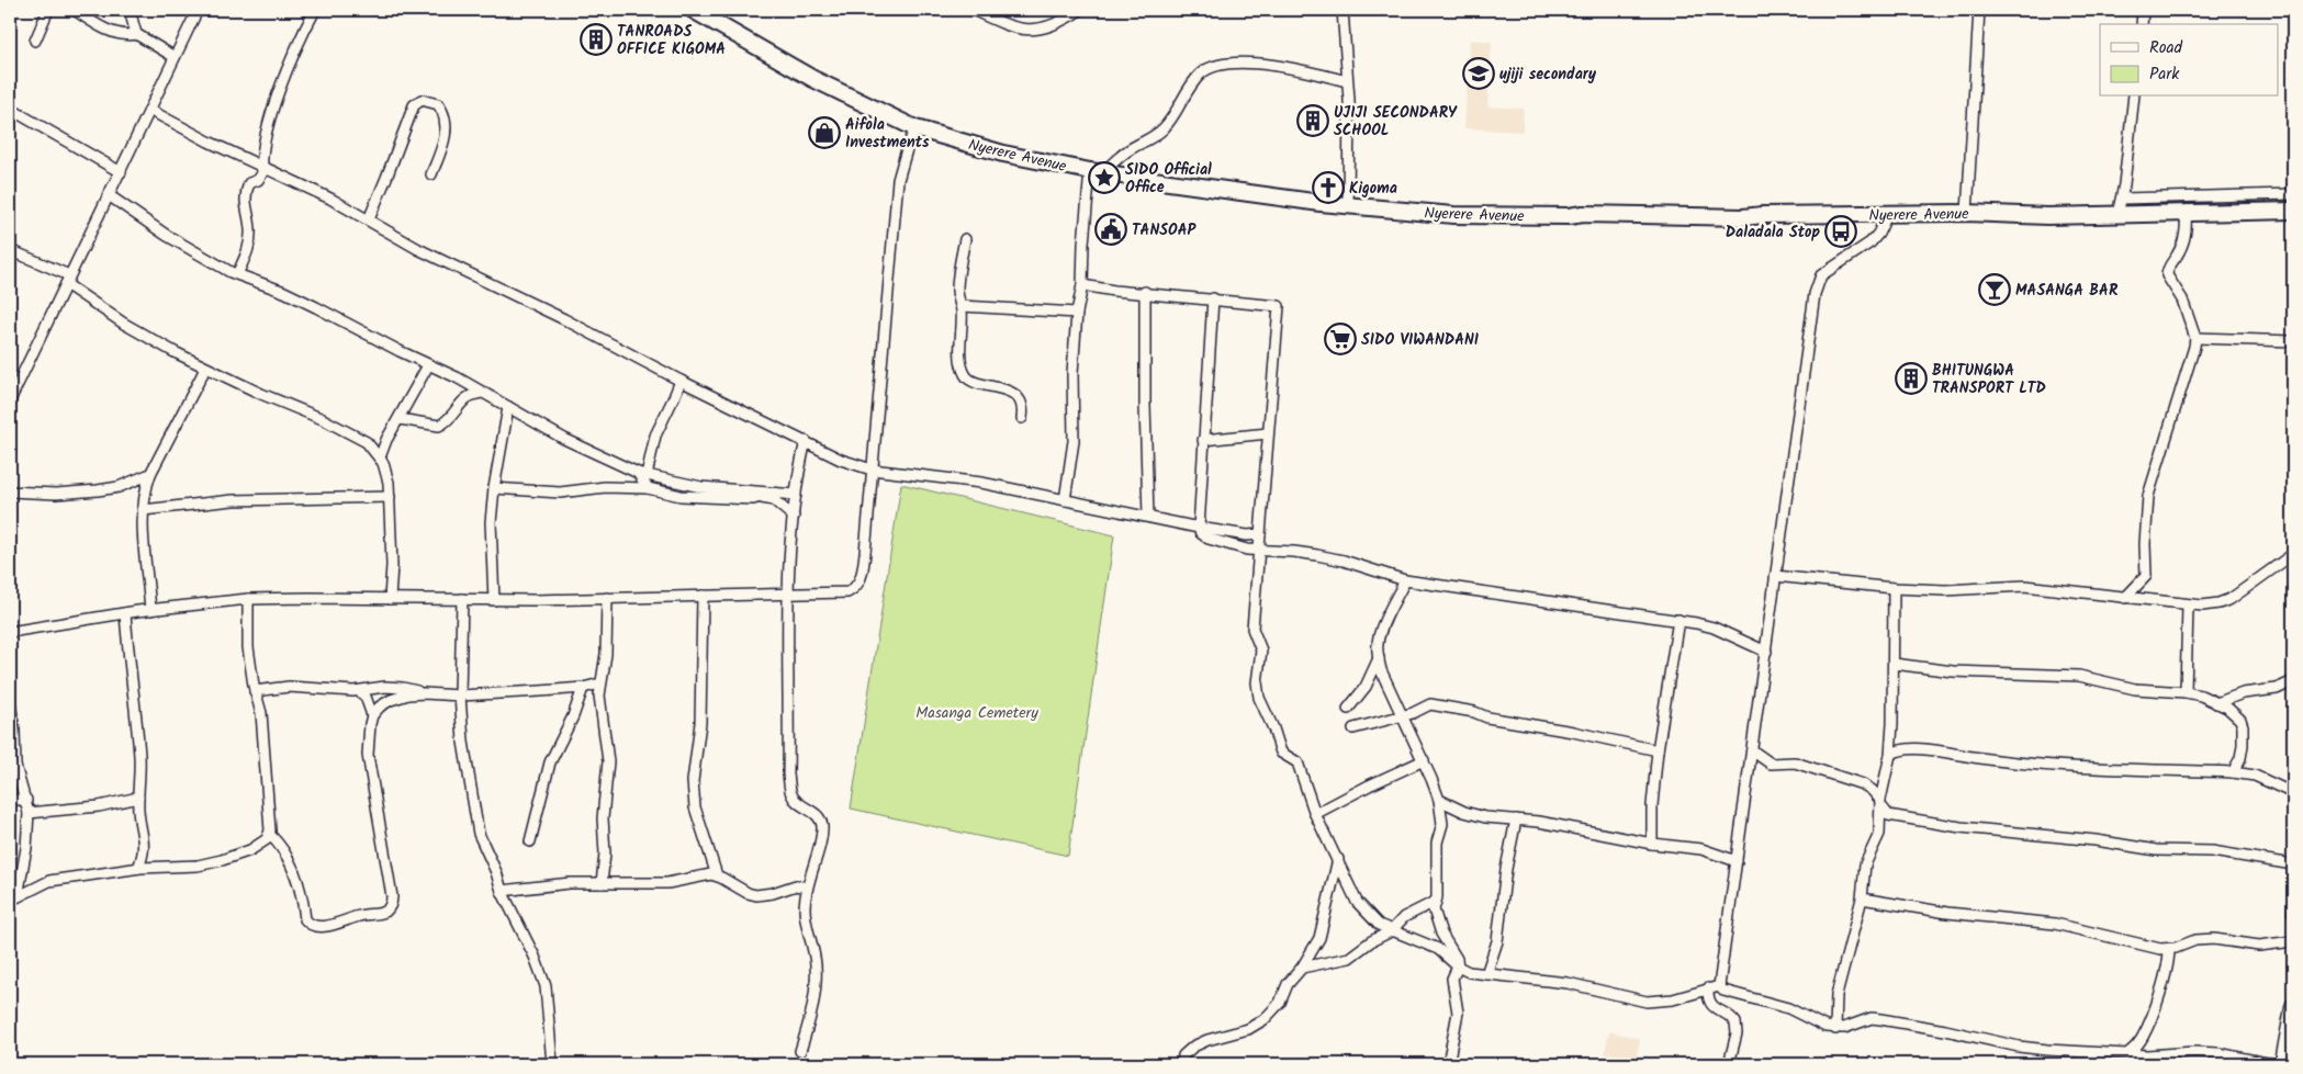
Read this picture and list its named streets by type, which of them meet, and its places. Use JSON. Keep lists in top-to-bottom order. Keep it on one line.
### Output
{"streets":{"main road":["Nyerere Avenue"]},"parks":["Masanga Cemetery"],"places":{"building":["TANROADS OFFICE KIGOMA","UJIJI SECONDARY SCHOOL","BHITUNGWA TRANSPORT LTD"],"school or university":["ujiji secondary"],"shop":["Aifola Investments"],"place":["SIDO Official Office"],"church":["Kigoma"],"public building":["TANSOAP"],"bus stop":["Daladala Stop"],"bar":["MASANGA BAR"],"supermarket":["SIDO VIWANDANI"]},"legend":["Road","Park"]}
